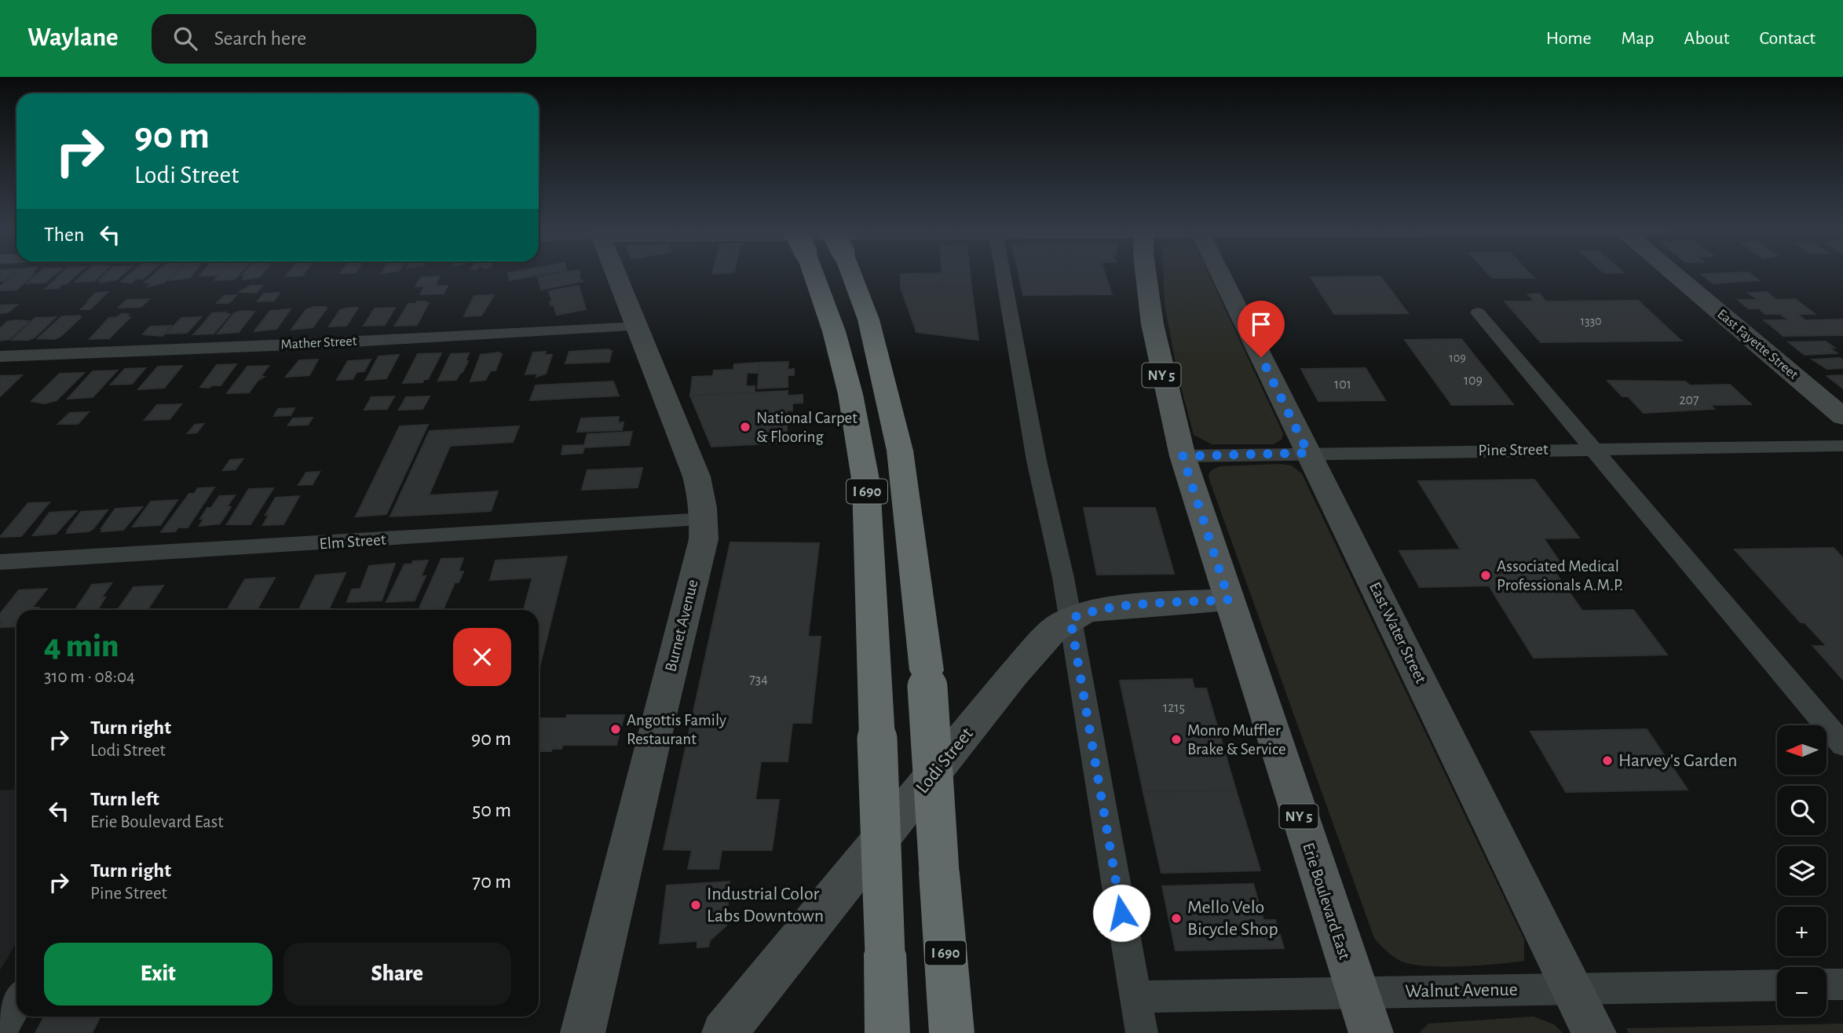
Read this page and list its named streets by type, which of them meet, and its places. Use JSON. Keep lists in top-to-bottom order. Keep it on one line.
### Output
{"streets":{"highway":["I 690"],"main road":["NY 5","Erie Boulevard East"],"street":["Mather Street","East Fayette Street","Pine Street","Elm Street","Burnet Avenue","East Water Street","Lodi Street","Walnut Avenue"]},"crossings":[["Mather Street","Burnet Avenue"],["Pine Street","East Water Street"],["Pine Street","Erie Boulevard East"],["Elm Street","Burnet Avenue"],["East Water Street","Walnut Avenue"],["Lodi Street","Erie Boulevard East"],["Erie Boulevard East","Walnut Avenue"]],"places":["National Carpet & Flooring","Associated Medical Professionals A.M.P.","Angottis Family Restaurant","Monro Muffler Brake & Service","Harvey's Garden","Industrial Color Labs Downtown","Mello Velo Bicycle Shop"],"house_numbers":["1330","109","109","101","207","734","1215"],"north":"left","page":{"header":"Waylane","search":"Search here","nav":["Home","Map","About","Contact"],"turn":["90 m","Lodi Street"],"then":"Then","heading":["4 min","310 m · 08:04"],"list":[{"name":"Turn right","note":"Lodi Street","value":"90 m"},{"name":"Turn left","note":"Erie Boulevard East","value":"50 m"},{"name":"Turn right","note":"Pine Street","value":"70 m"}],"map_buttons":["+","−"],"buttons":["Exit","Share"]}}
